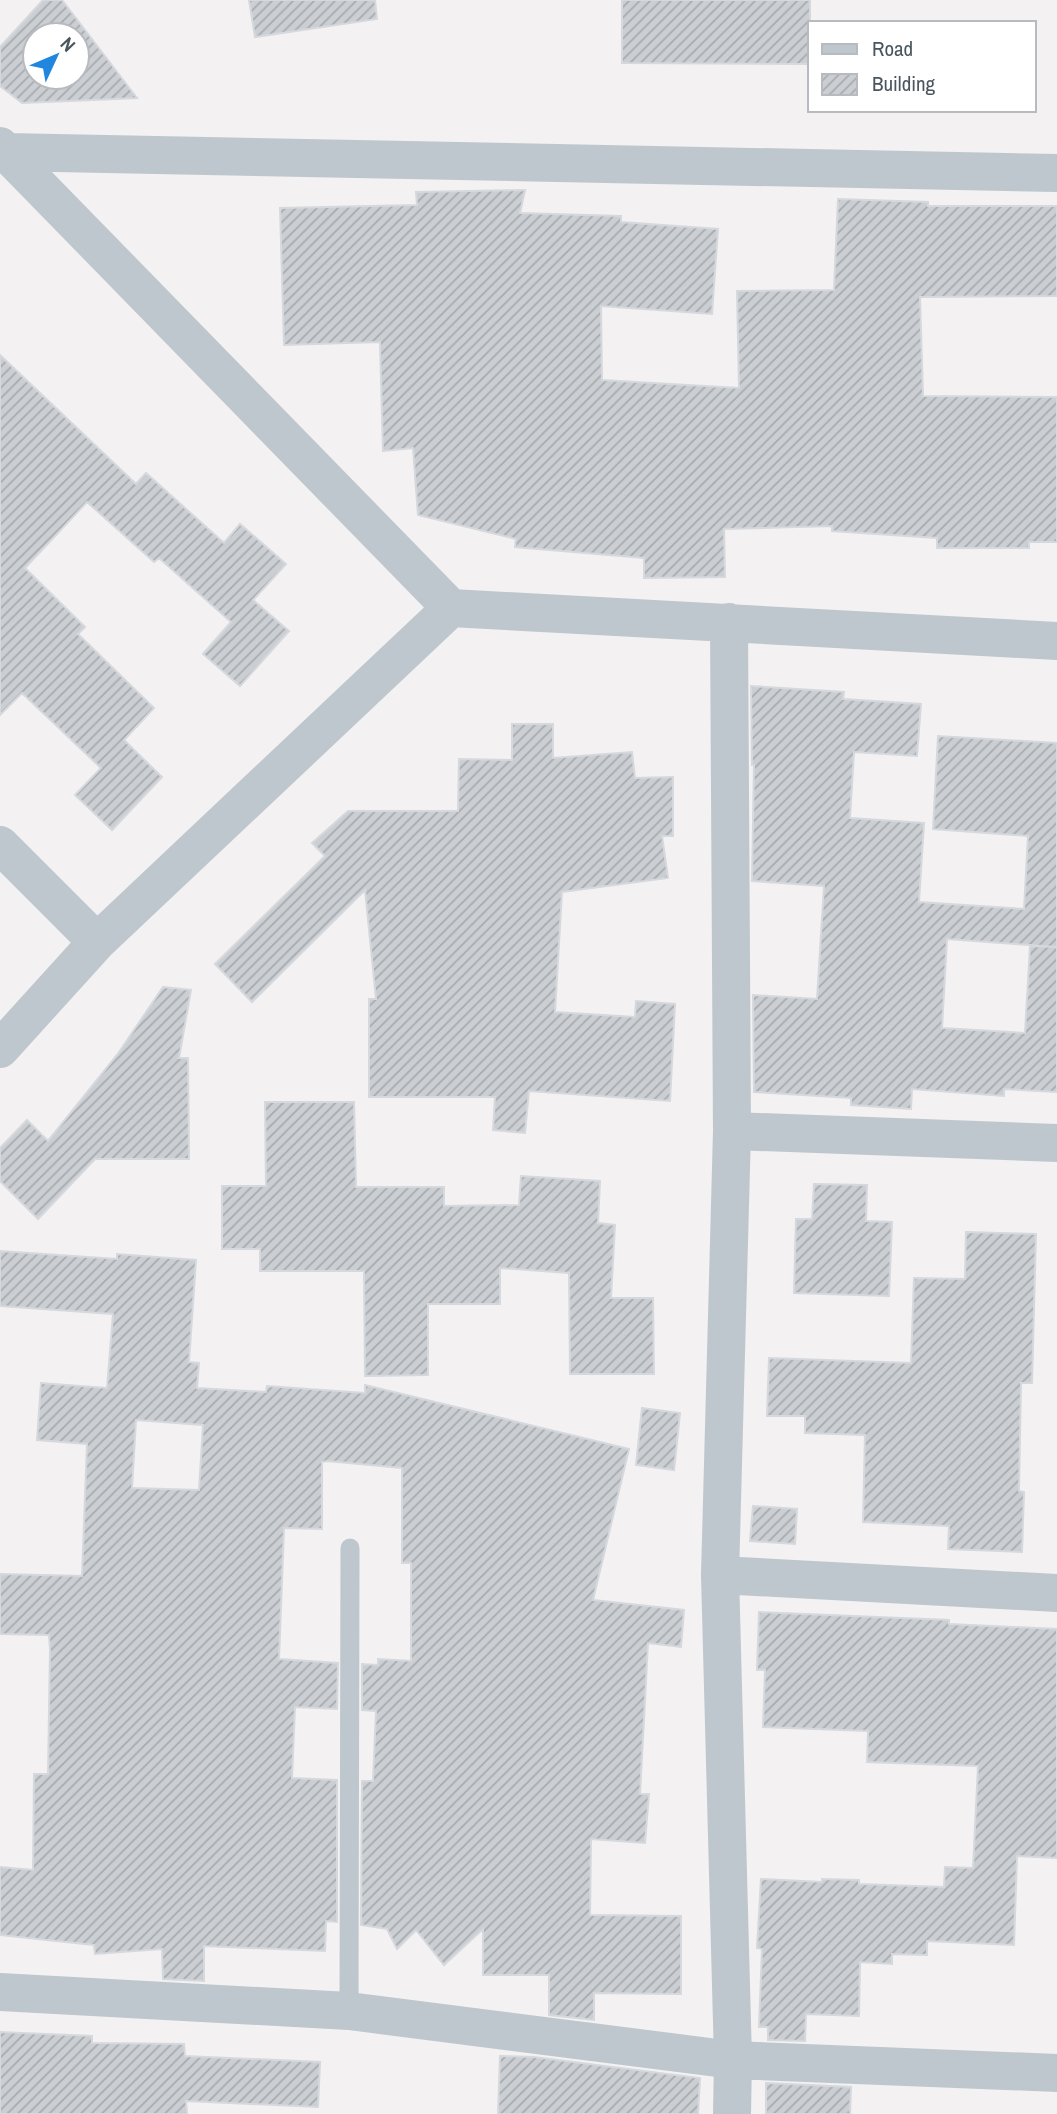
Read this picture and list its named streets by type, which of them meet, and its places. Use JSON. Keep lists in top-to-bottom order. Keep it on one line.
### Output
{"legend":["Road","Building"],"north":"top right"}
